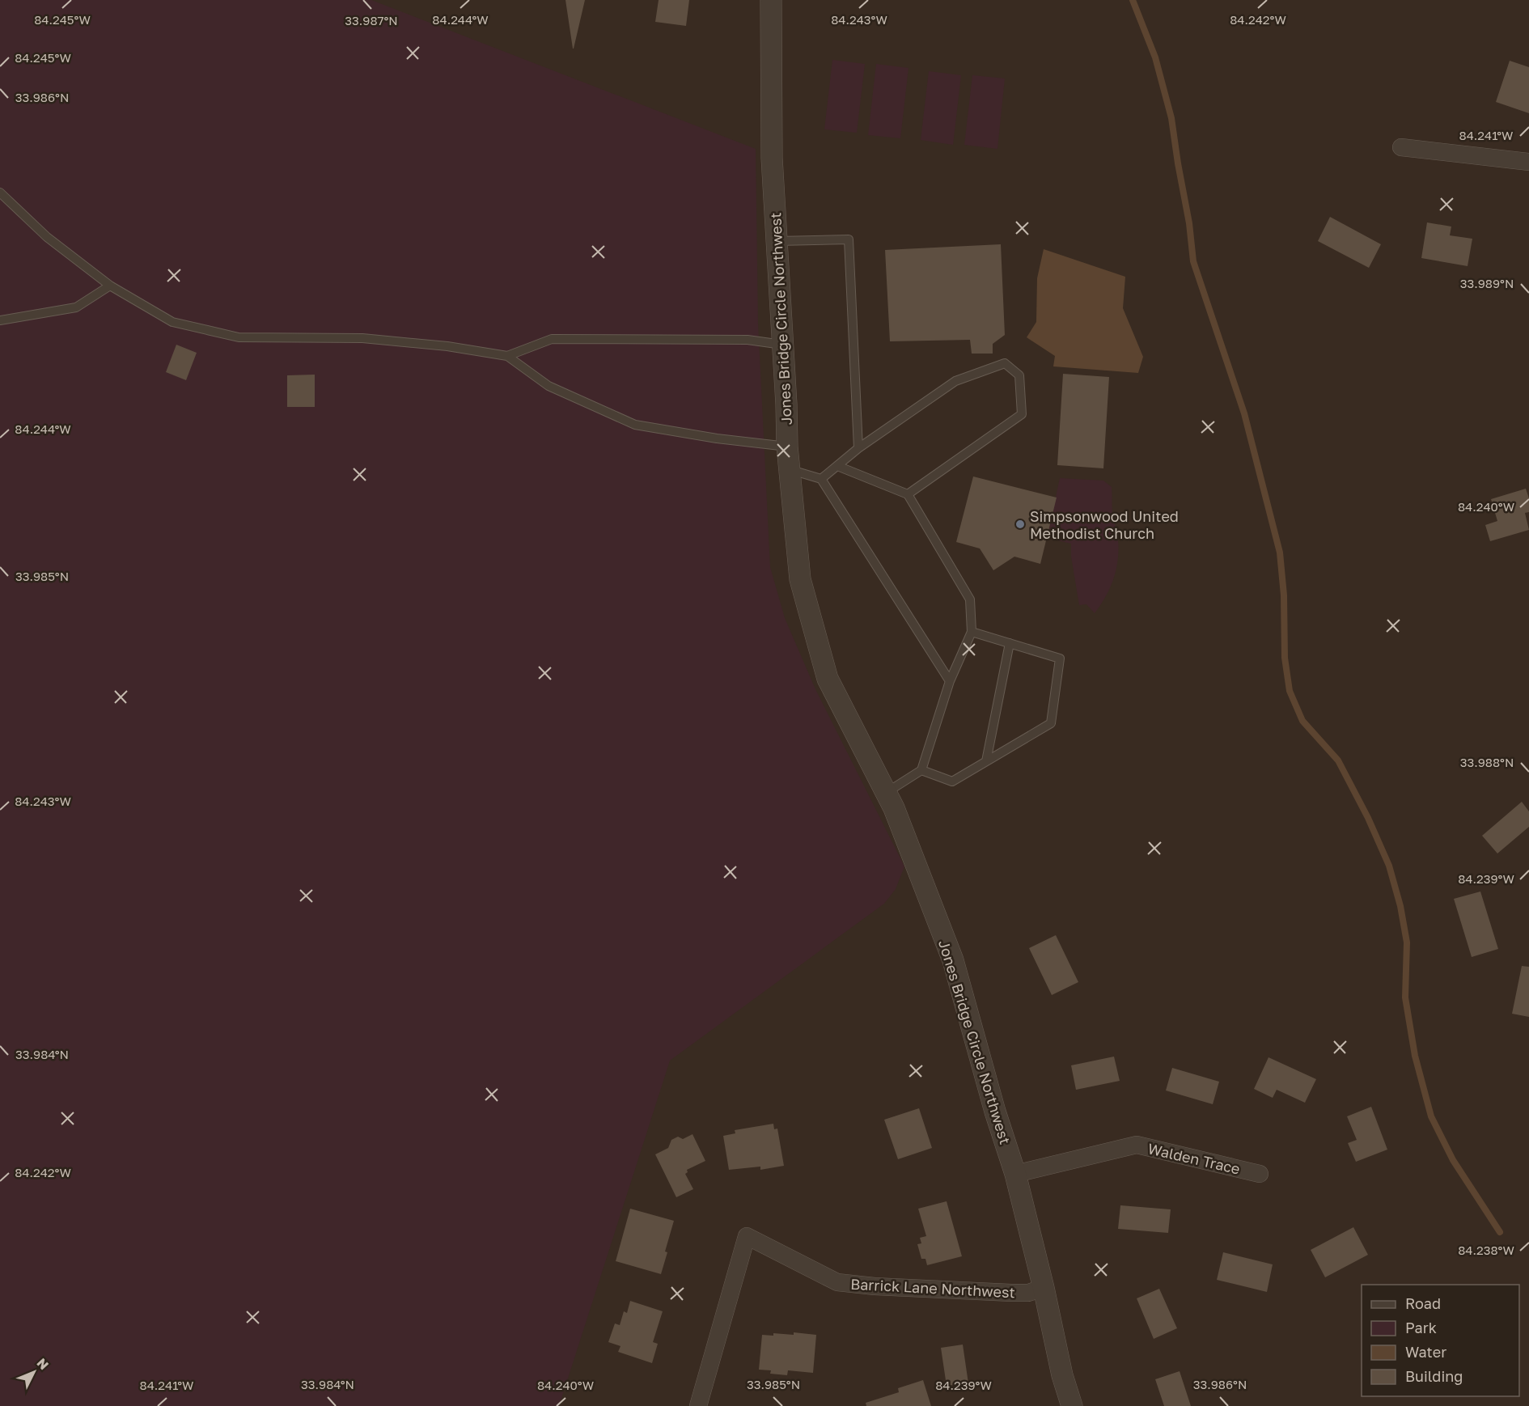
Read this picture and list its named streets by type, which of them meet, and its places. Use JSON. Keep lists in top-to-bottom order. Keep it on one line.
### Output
{"streets":{"street":["Jones Bridge Circle Northwest","Walden Trace","Barrick Lane Northwest"]},"crossings":[["Jones Bridge Circle Northwest","Walden Trace"],["Jones Bridge Circle Northwest","Barrick Lane Northwest"]],"places":["Simpsonwood United Methodist Church"],"legend":["Road","Park","Water","Building"],"north":"top right","coordinates":["84.244°W","84.245°W","84.243°W","84.242°W","33.987°N","33.986°N","84.241°W","33.989°N","84.240°W","33.985°N","33.988°N","84.239°W","33.984°N","84.238°W"]}
